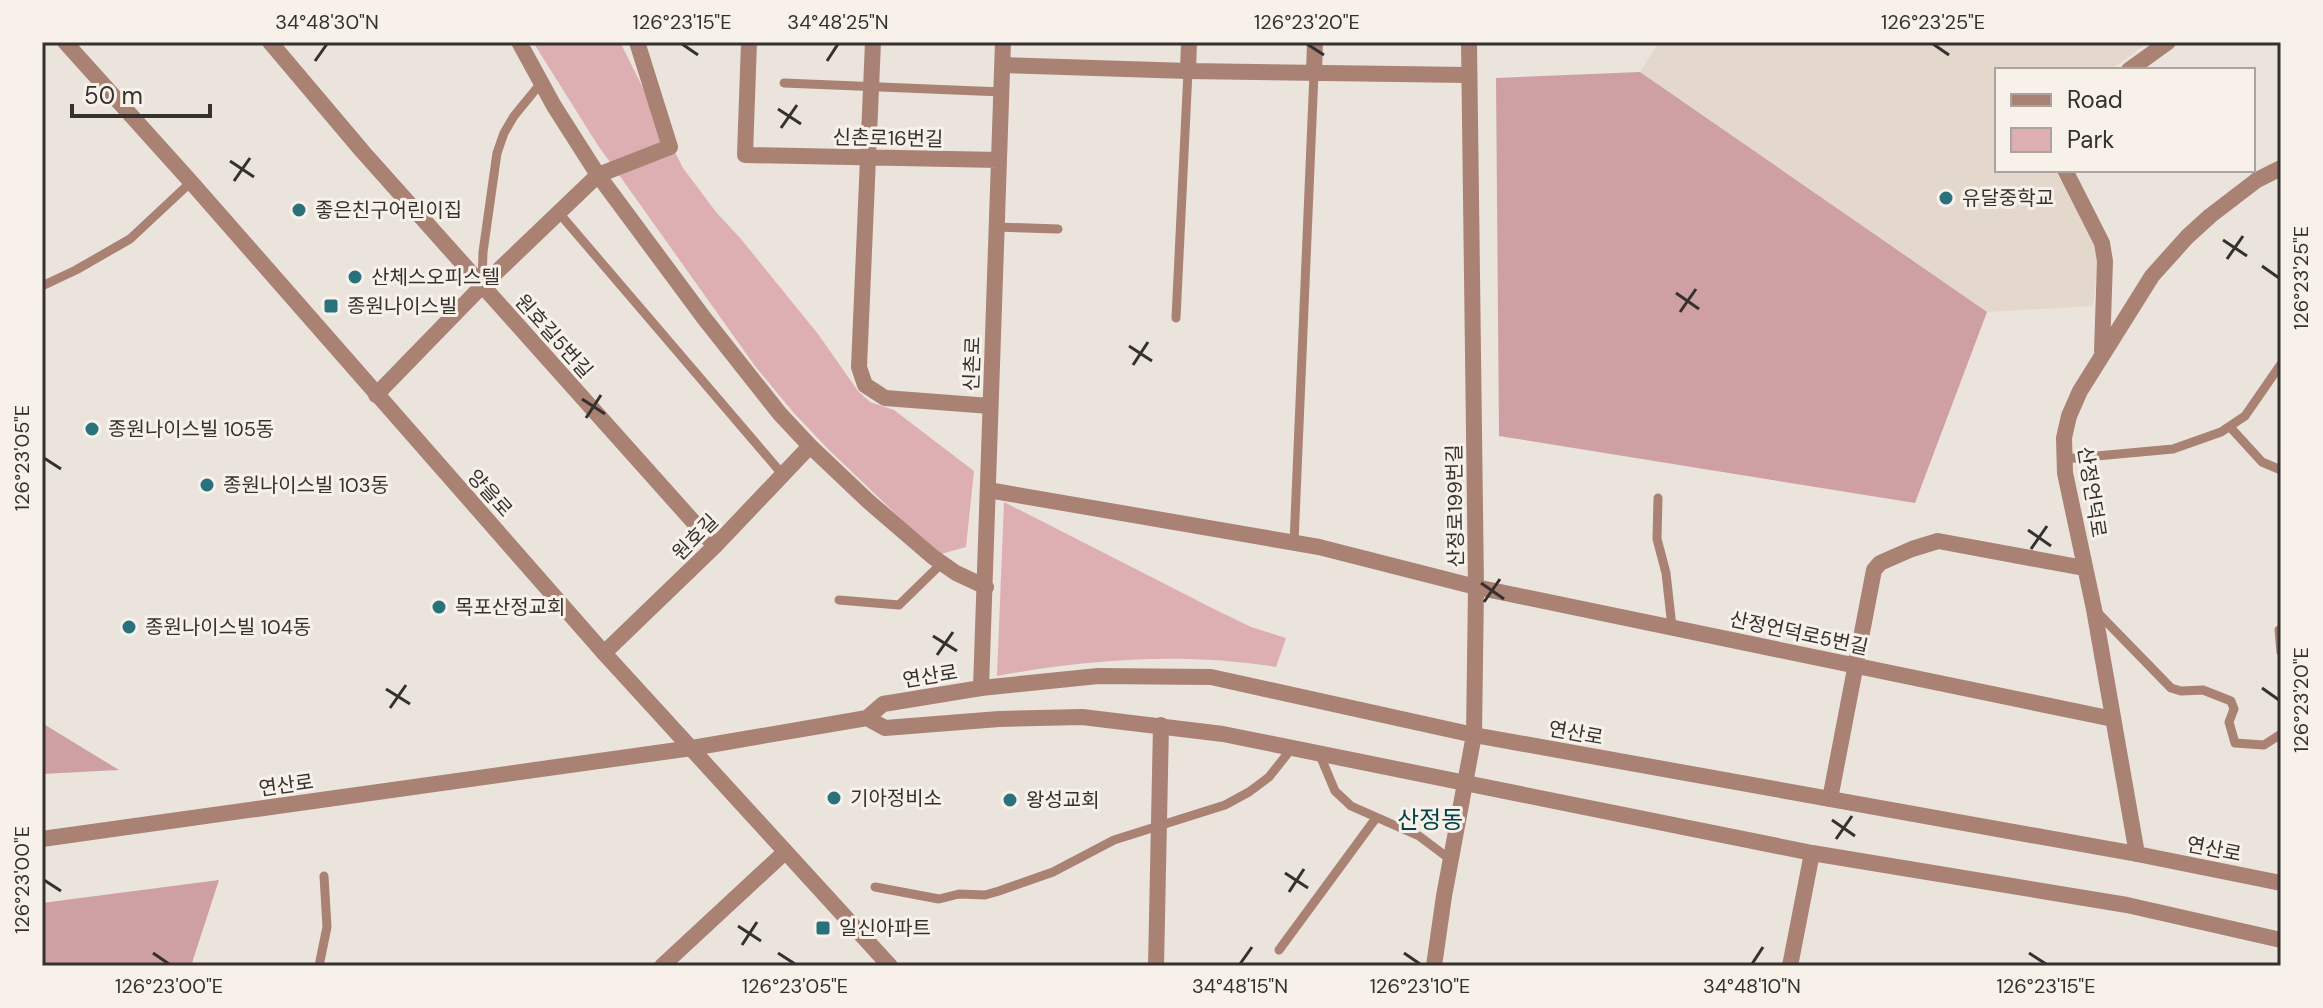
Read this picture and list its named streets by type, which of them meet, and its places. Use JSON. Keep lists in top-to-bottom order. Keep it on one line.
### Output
{"streets":{"street":["신촌로16번길","원호길5번길","신촌로","산정언덕로","양을로","산정로199번길","원호길","산정언덕로5번길","연산로"]},"crossings":[["신촌로16번길","신촌로"],["원호길5번길","원호길"],["신촌로","산정언덕로5번길"],["신촌로","연산로"],["산정언덕로","산정언덕로5번길"],["산정언덕로","연산로"],["양을로","원호길"],["양을로","연산로"],["산정로199번길","산정언덕로5번길"],["산정로199번길","연산로"]],"districts":["산정동"],"places":{"other":["유달중학교","좋은친구어린이집","산체스오피스텔","종원나이스빌 105동","종원나이스빌 103동","목포산정교회","종원나이스빌 104동","기아정비소","왕성교회"],"transit":["종원나이스빌","일신아파트"]},"legend":["Road","Park"],"scale_bar":"50 m","coordinates":["34°48'30\"N","126°23'15\"E","34°48'25\"N","126°23'20\"E","126°23'25\"E","126°23'05\"E","126°23'00\"E","34°48'15\"N","126°23'10\"E","34°48'10\"N"]}
